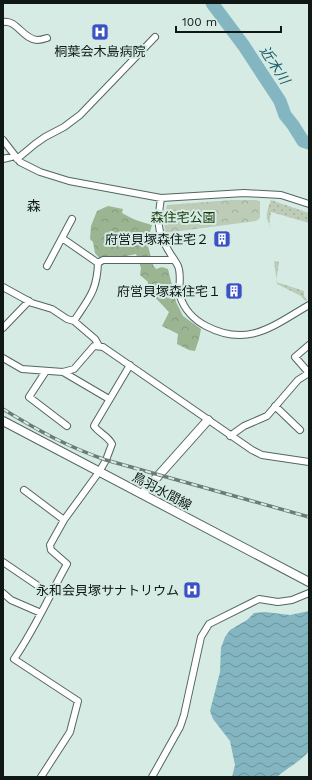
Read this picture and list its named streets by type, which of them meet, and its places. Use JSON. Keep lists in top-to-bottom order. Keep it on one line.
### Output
{"streets":{"street":["鳥羽水間線"]},"districts":["森"],"water":["近木川"],"parks":["森住宅公園"],"places":{"hospital":["桐葉会木島病院","永和会貝塚サナトリウム"],"building":["府営貝塚森住宅２","府営貝塚森住宅１"]},"scale_bar":"100 m"}
